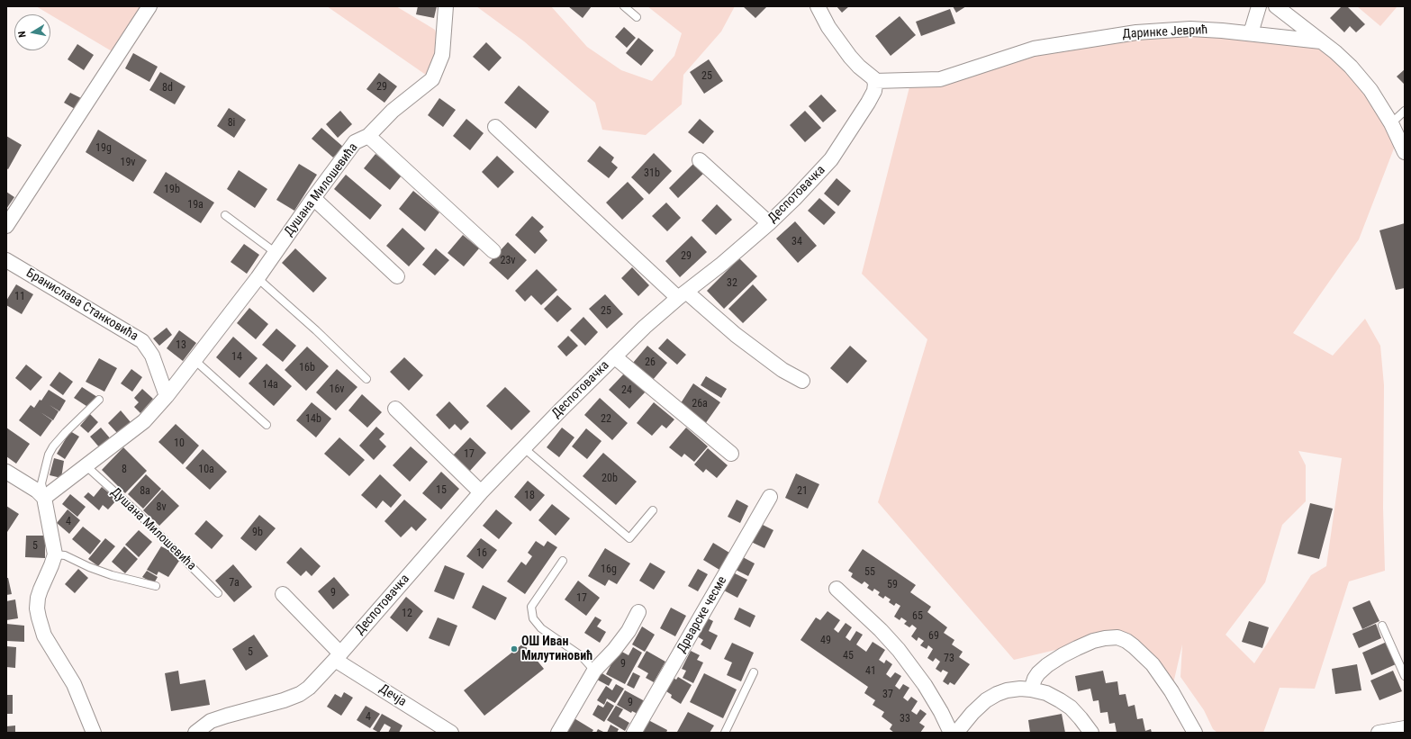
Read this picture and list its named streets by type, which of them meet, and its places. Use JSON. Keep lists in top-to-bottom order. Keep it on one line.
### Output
{"streets":{"street":["Даринке Јеврић","Душана Милошевића","Деспотовачка","Бранислава Станковића","Дрварске чесме","Дечја"]},"crossings":[["Даринке Јеврић","Деспотовачка"],["Душана Милошевића","Бранислава Станковића"],["Деспотовачка","Дечја"]],"places":["ОШ Иван Милутиновић"],"house_numbers":["25","29","8d","8i","19g","19v","31b","19b","19a","34","29","23v","32","11","25","13","14","26","16b","14a","16v","24","26a","14b","22","10","17","8","10a","20b","15","8a","21","18","8v","4","9b","5","16","16g","55","7a","59","9","17","12","65","69","49","5","45","73","9","41","37","9","4","33"],"north":"left"}
